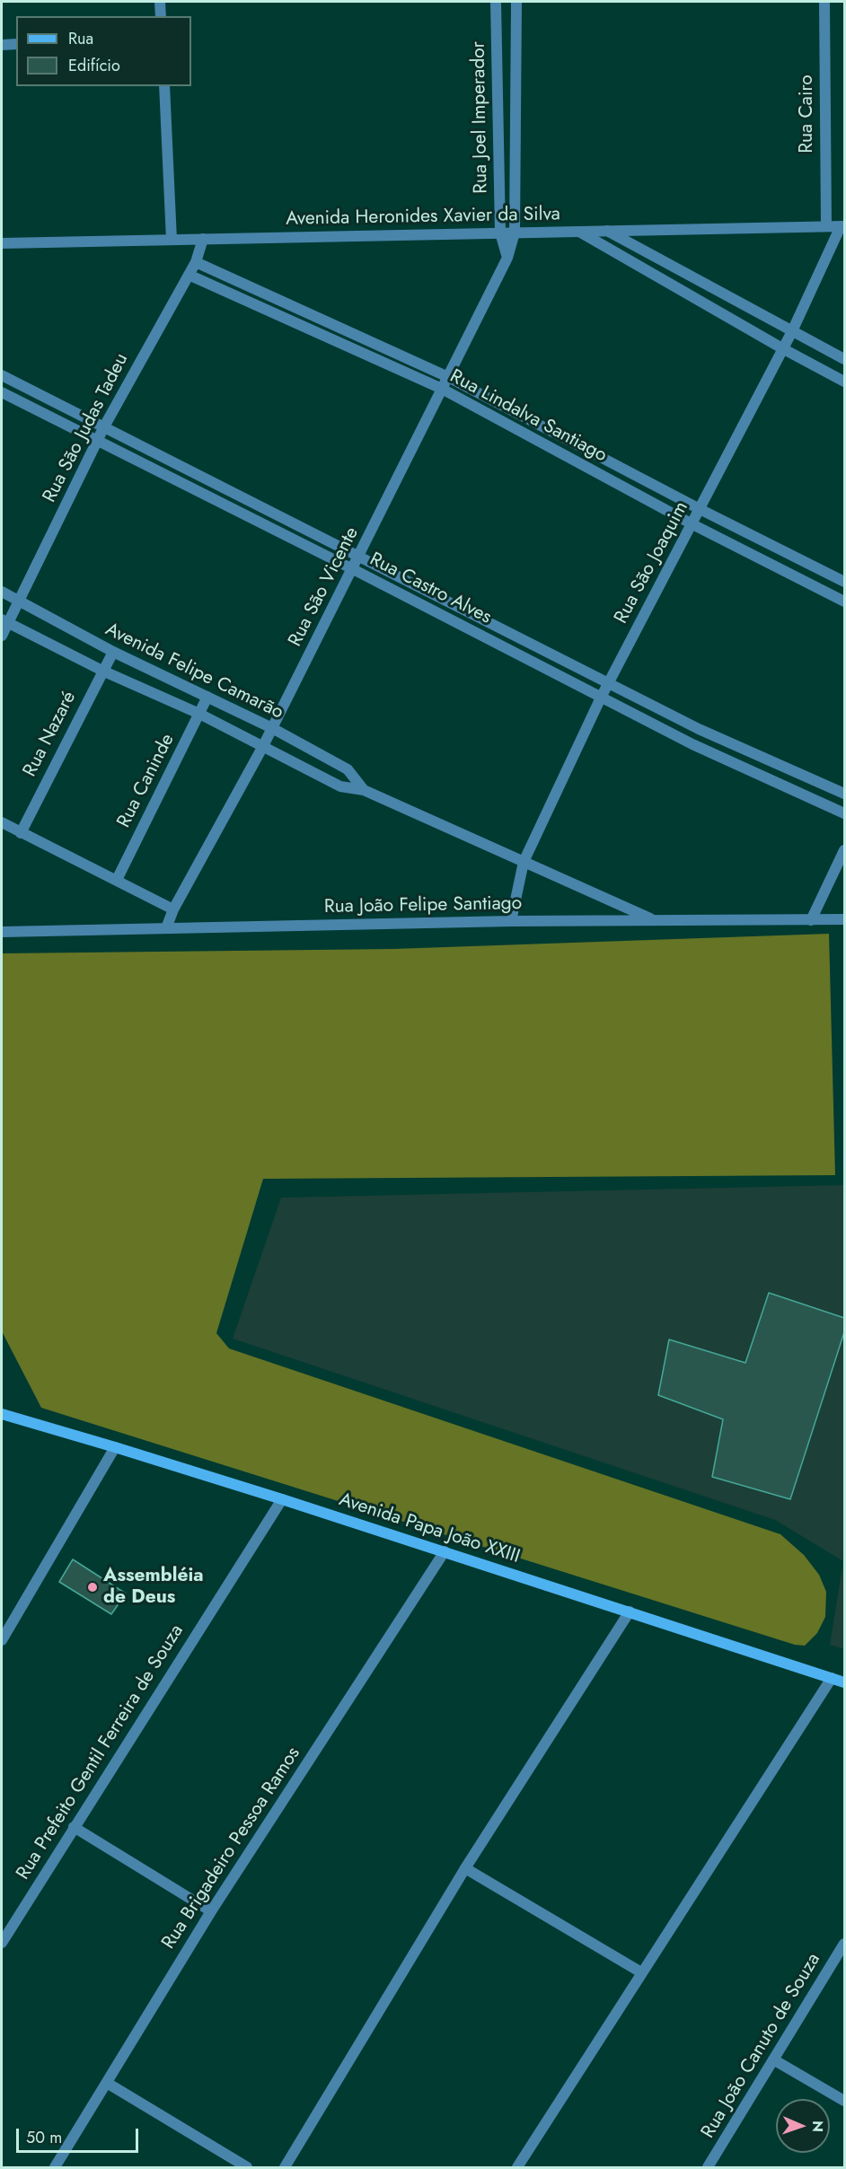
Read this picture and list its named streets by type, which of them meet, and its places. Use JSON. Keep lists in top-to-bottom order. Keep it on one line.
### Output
{"streets":{"main road":["Avenida Papa João XXIII"],"street":["Rua Cairo","Rua Joel Imperador","Avenida Heronides Xavier da Silva","Rua Lindalva Santiago","Rua São Judas Tadeu","Rua São Joaquim","Rua São Vicente","Rua Castro Alves","Avenida Felipe Camarão","Rua Nazaré","Rua Caninde","Rua João Felipe Santiago","Rua Prefeito Gentil Ferreira de Souza","Rua Brigadeiro Pessoa Ramos","Rua João Canuto de Souza"]},"crossings":[["Rua Cairo","Avenida Heronides Xavier da Silva"],["Rua Joel Imperador","Avenida Heronides Xavier da Silva"],["Rua Joel Imperador","Rua São Vicente"],["Avenida Heronides Xavier da Silva","Rua São Judas Tadeu"],["Avenida Heronides Xavier da Silva","Rua São Joaquim"],["Avenida Heronides Xavier da Silva","Rua São Vicente"],["Rua Lindalva Santiago","Rua São Judas Tadeu"],["Rua Lindalva Santiago","Rua São Joaquim"],["Rua Lindalva Santiago","Rua São Vicente"],["Rua São Judas Tadeu","Rua Castro Alves"],["Rua São Judas Tadeu","Avenida Felipe Camarão"],["Rua São Joaquim","Rua Castro Alves"],["Rua São Joaquim","Avenida Felipe Camarão"],["Rua São Joaquim","Rua João Felipe Santiago"],["Rua São Vicente","Rua Castro Alves"],["Rua São Vicente","Avenida Felipe Camarão"],["Rua São Vicente","Rua João Felipe Santiago"],["Avenida Felipe Camarão","Rua Nazaré"],["Avenida Felipe Camarão","Rua Caninde"],["Avenida Felipe Camarão","Rua João Felipe Santiago"],["Avenida Papa João XXIII","Rua Prefeito Gentil Ferreira de Souza"],["Avenida Papa João XXIII","Rua Brigadeiro Pessoa Ramos"]],"places":["Assembléia de Deus"],"legend":["Rua","Edifício"],"scale_bar":"50 m","north":"right"}
